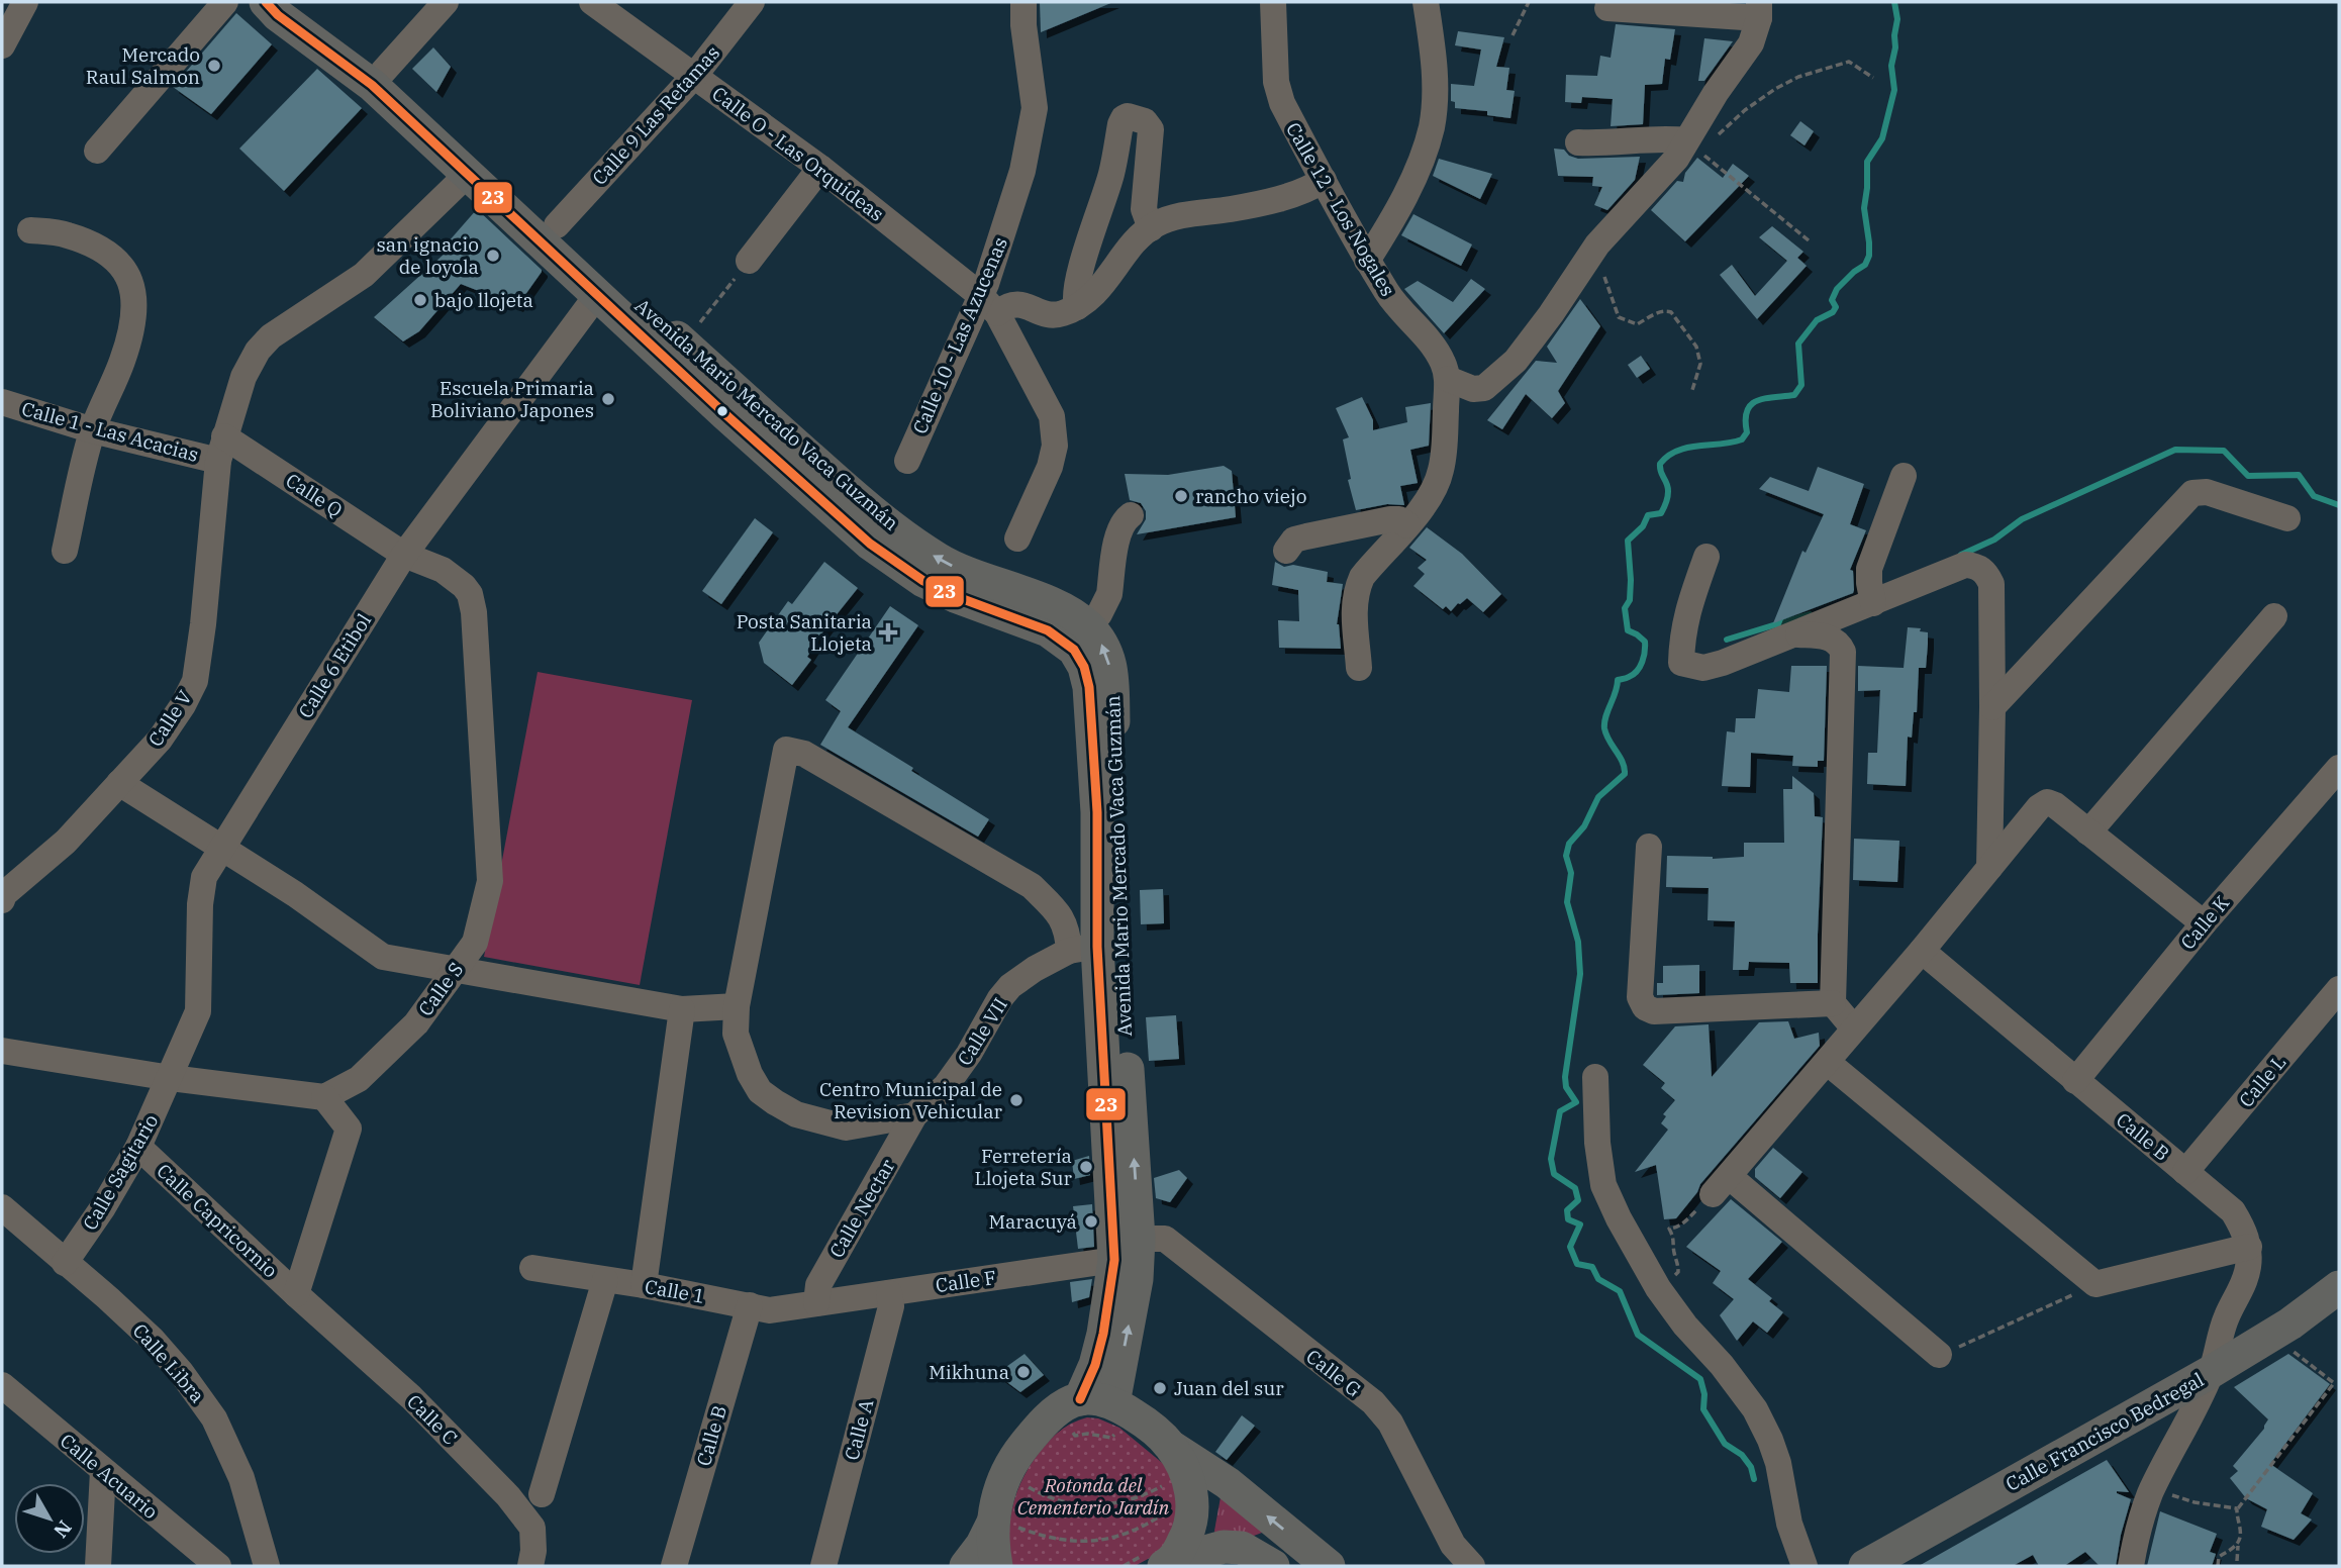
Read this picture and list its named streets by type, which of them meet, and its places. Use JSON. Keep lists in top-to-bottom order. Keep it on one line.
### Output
{"streets":{"main road":["Avenida Mario Mercado Vaca Guzmán","Calle Francisco Bedregal"],"street":["Calle 9 Las Retamas","Calle O - Las Orquideas","Calle 12 - Los Nogales","Calle 10 - Las Azucenas","Calle 1 - Las Acacias","Calle Q","Calle 6 Etibol","Calle V","Calle K","Calle S","Calle VII","Calle L","Calle B","Calle Sagitario","Calle Nectar","Calle Capricornio","Calle F","Calle 1","Calle Libra","Calle G","Calle C","Calle A","Calle Acuario"]},"crossings":[["Calle 9 Las Retamas","Calle O - Las Orquideas"],["Calle 9 Las Retamas","Avenida Mario Mercado Vaca Guzmán"],["Calle O - Las Orquideas","Calle 10 - Las Azucenas"],["Avenida Mario Mercado Vaca Guzmán","Calle 6 Etibol"],["Avenida Mario Mercado Vaca Guzmán","Calle V"],["Avenida Mario Mercado Vaca Guzmán","Calle VII"],["Avenida Mario Mercado Vaca Guzmán","Calle F"],["Avenida Mario Mercado Vaca Guzmán","Calle G"],["Calle 1 - Las Acacias","Calle Q"],["Calle 1 - Las Acacias","Calle V"],["Calle Q","Calle 6 Etibol"],["Calle Q","Calle V"],["Calle Q","Calle S"],["Calle 6 Etibol","Calle S"],["Calle 6 Etibol","Calle Sagitario"],["Calle K","Calle B"],["Calle VII","Calle Nectar"],["Calle L","Calle B"],["Calle B","Calle 1"],["Calle Sagitario","Calle Capricornio"],["Calle Sagitario","Calle Libra"],["Calle Nectar","Calle F"],["Calle Nectar","Calle 1"],["Calle Capricornio","Calle C"],["Calle F","Calle 1"],["Calle F","Calle A"]],"parks":["Rotonda del Cementerio Jardín"],"places":{"other":["Mercado Raul Salmon","san ignacio de loyola","bajo llojeta","Escuela Primaria Boliviano Japones","rancho viejo","Centro Municipal de Revision Vehicular","Ferretería Llojeta Sur","Maracuyá","Mikhuna","Juan del sur"],"health":["Posta Sanitaria Llojeta"]},"lines":["transit line 23"],"north":"bottom right"}
